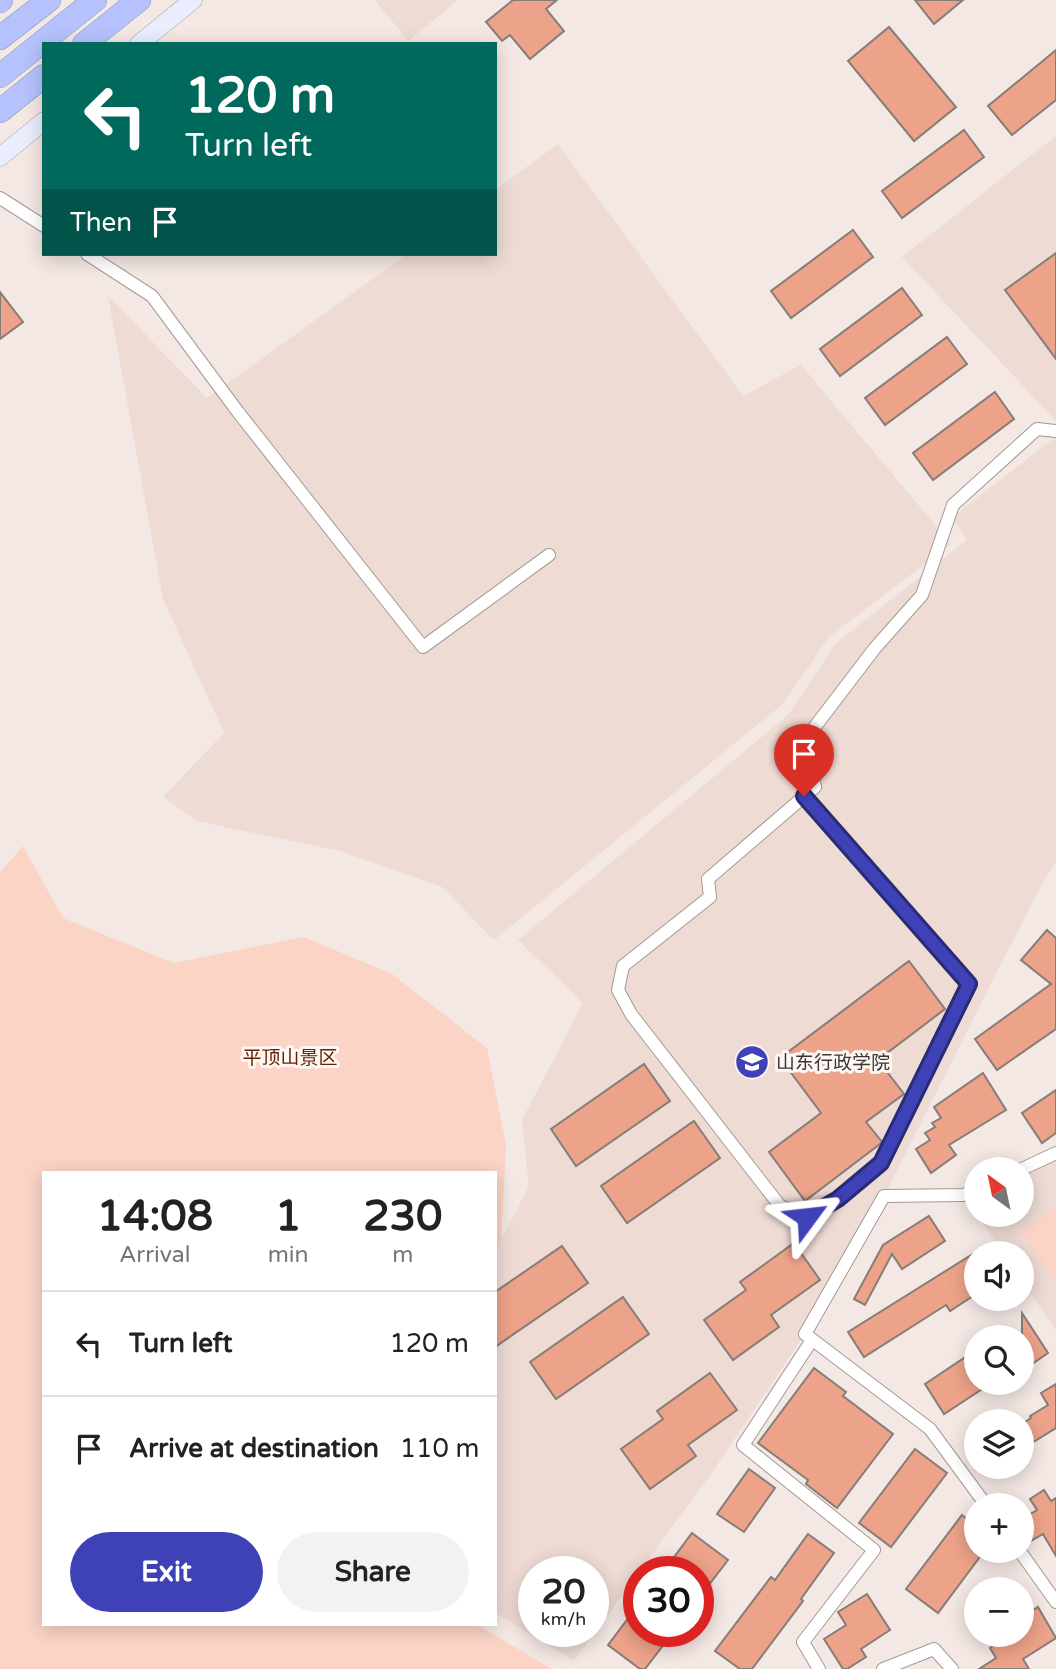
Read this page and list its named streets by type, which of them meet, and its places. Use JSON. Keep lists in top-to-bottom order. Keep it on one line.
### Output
{"parks":["平顶山景区"],"places":{"school or university":["山东行政学院"]},"north":"top left","page":{"turn":["120 m","Turn left"],"then":"Then","map_buttons":["+","−"],"eta":["14:08","Arrival","1","min","230","m"],"list":[{"name":"Turn left","value":"120 m"},{"name":"Arrive at destination","value":"110 m"}],"buttons":["Exit","Share"],"speed":"20 km/h","limit":"30"}}
